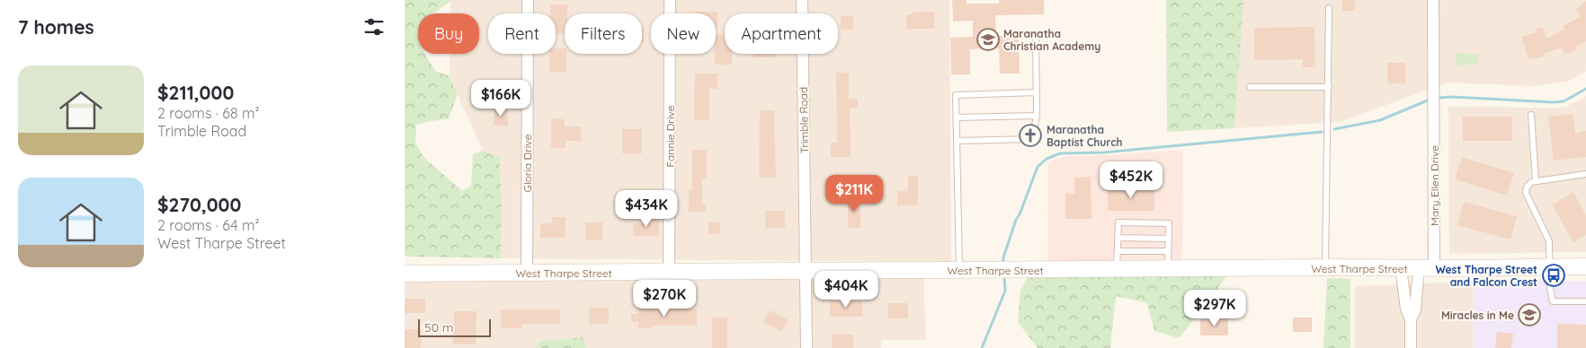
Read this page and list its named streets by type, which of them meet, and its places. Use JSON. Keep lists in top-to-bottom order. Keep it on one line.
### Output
{"streets":{"main road":["West Tharpe Street"],"street":["Trimble Road","Fannie Drive","Gloria Drive","Mary Ellen Drive"]},"crossings":[["Trimble Road","West Tharpe Street"],["Fannie Drive","West Tharpe Street"],["Gloria Drive","West Tharpe Street"],["Mary Ellen Drive","West Tharpe Street"]],"places":{"school or university":["Maranatha Christian Academy","Miracles in Me"],"church":["Maranatha Baptist Church"],"bus stop":["West Tharpe Street and Falcon Crest"]},"scale_bar":"50 m","page":{"heading":"7 homes","chip":["Buy","Rent","Filters","New","Apartment"],"list":[{"name":"$211,000","note":"2 rooms · 68 m² · Trimble Road"},{"name":"$270,000","note":"2 rooms · 64 m² · West Tharpe Street"}],"price":["$166K","$452K","$211K","$434K","$404K","$270K","$297K"],"scale":"50 m"}}
